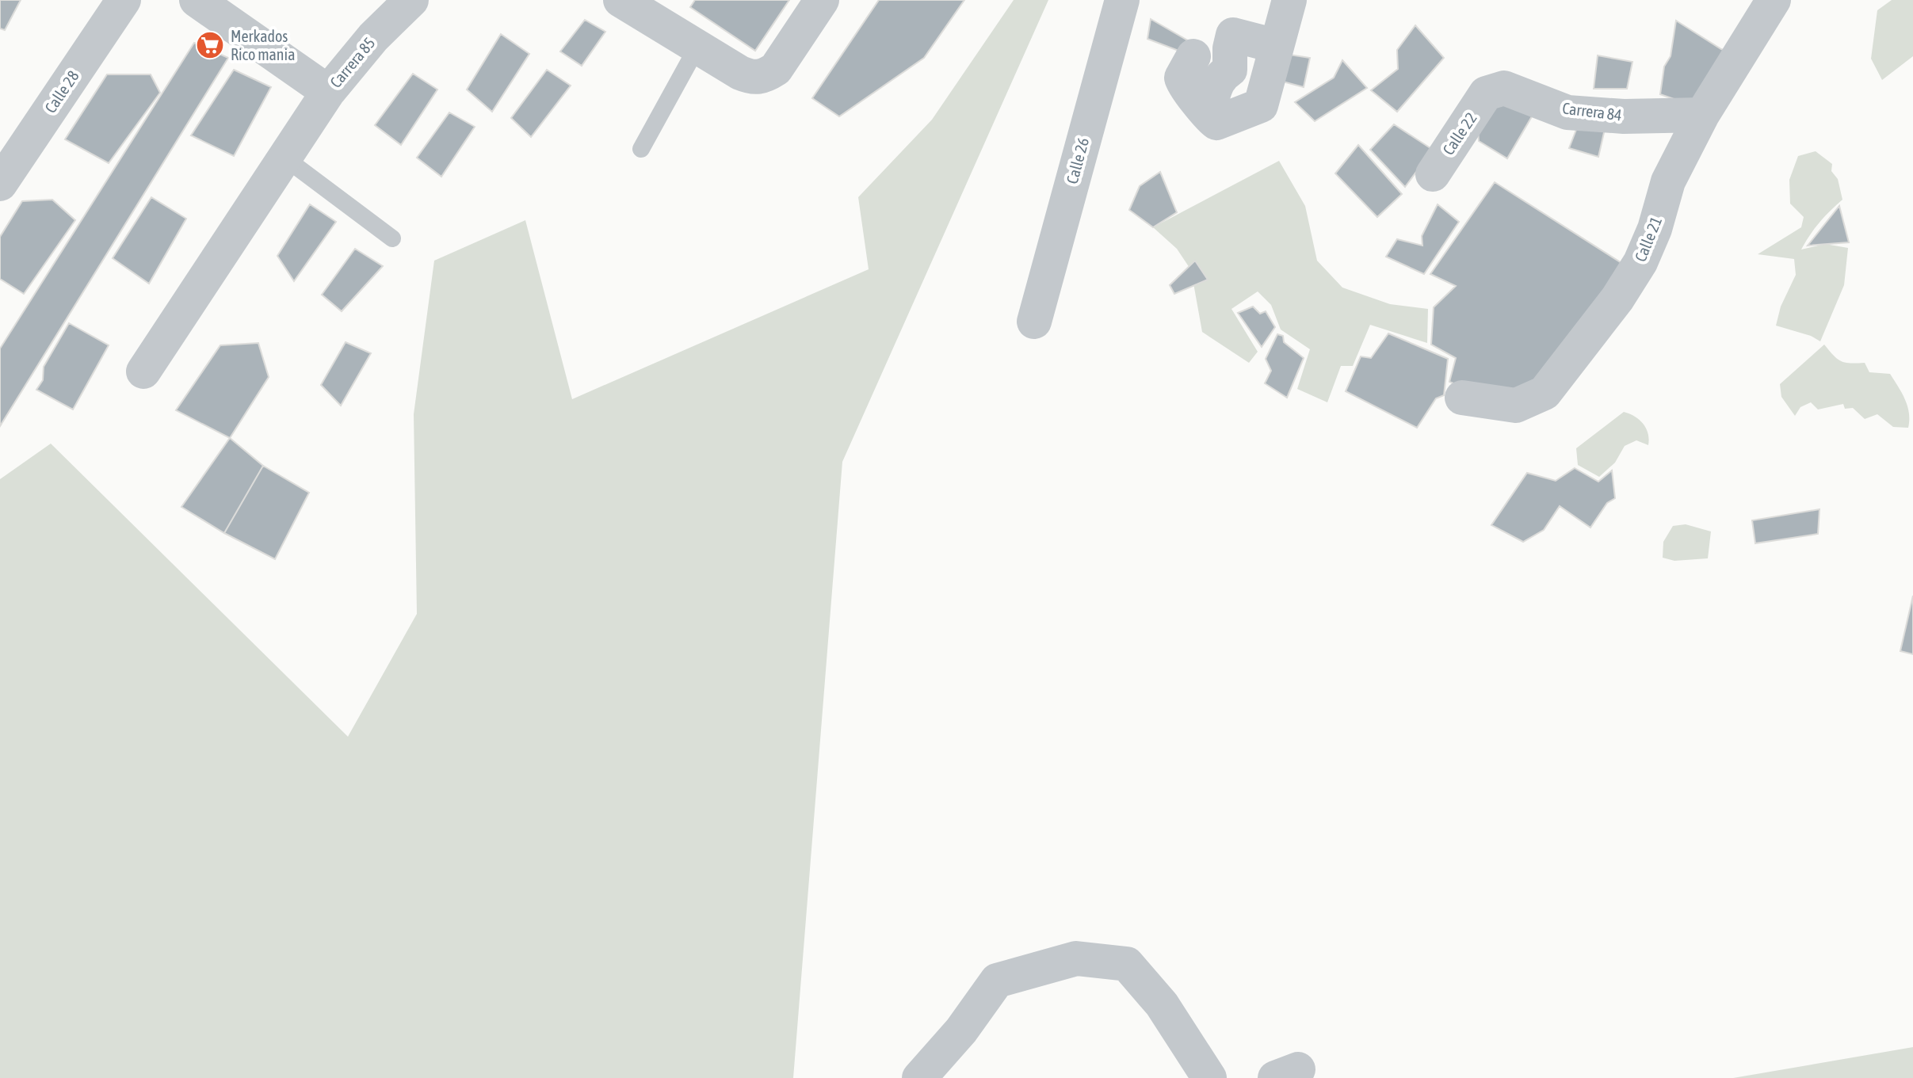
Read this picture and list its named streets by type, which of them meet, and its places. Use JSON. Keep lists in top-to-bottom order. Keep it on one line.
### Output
{"streets":{"street":["Carrera 85","Calle 28","Carrera 84","Calle 22","Calle 26","Calle 21"]},"crossings":[["Carrera 84","Calle 22"],["Carrera 84","Calle 21"]],"places":{"supermarket":["Merkados Rico mania"]}}
